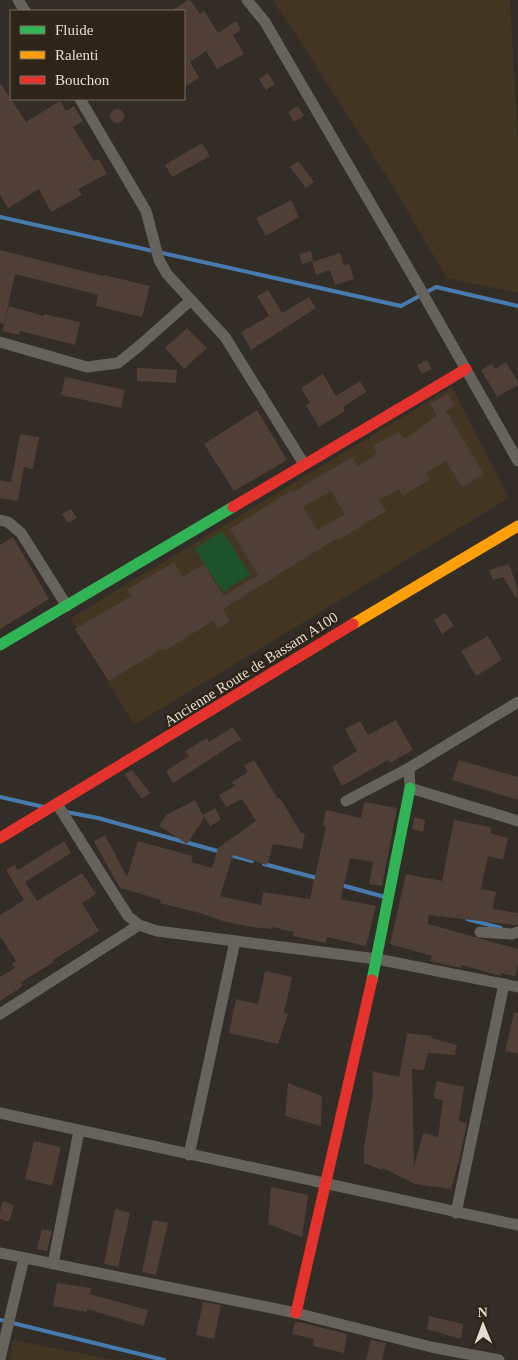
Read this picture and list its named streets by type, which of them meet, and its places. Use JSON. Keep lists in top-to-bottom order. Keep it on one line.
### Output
{"streets":{"street":["Ancienne Route de Bassam A100"]},"legend":["Fluide","Ralenti","Bouchon"],"north":"top"}
